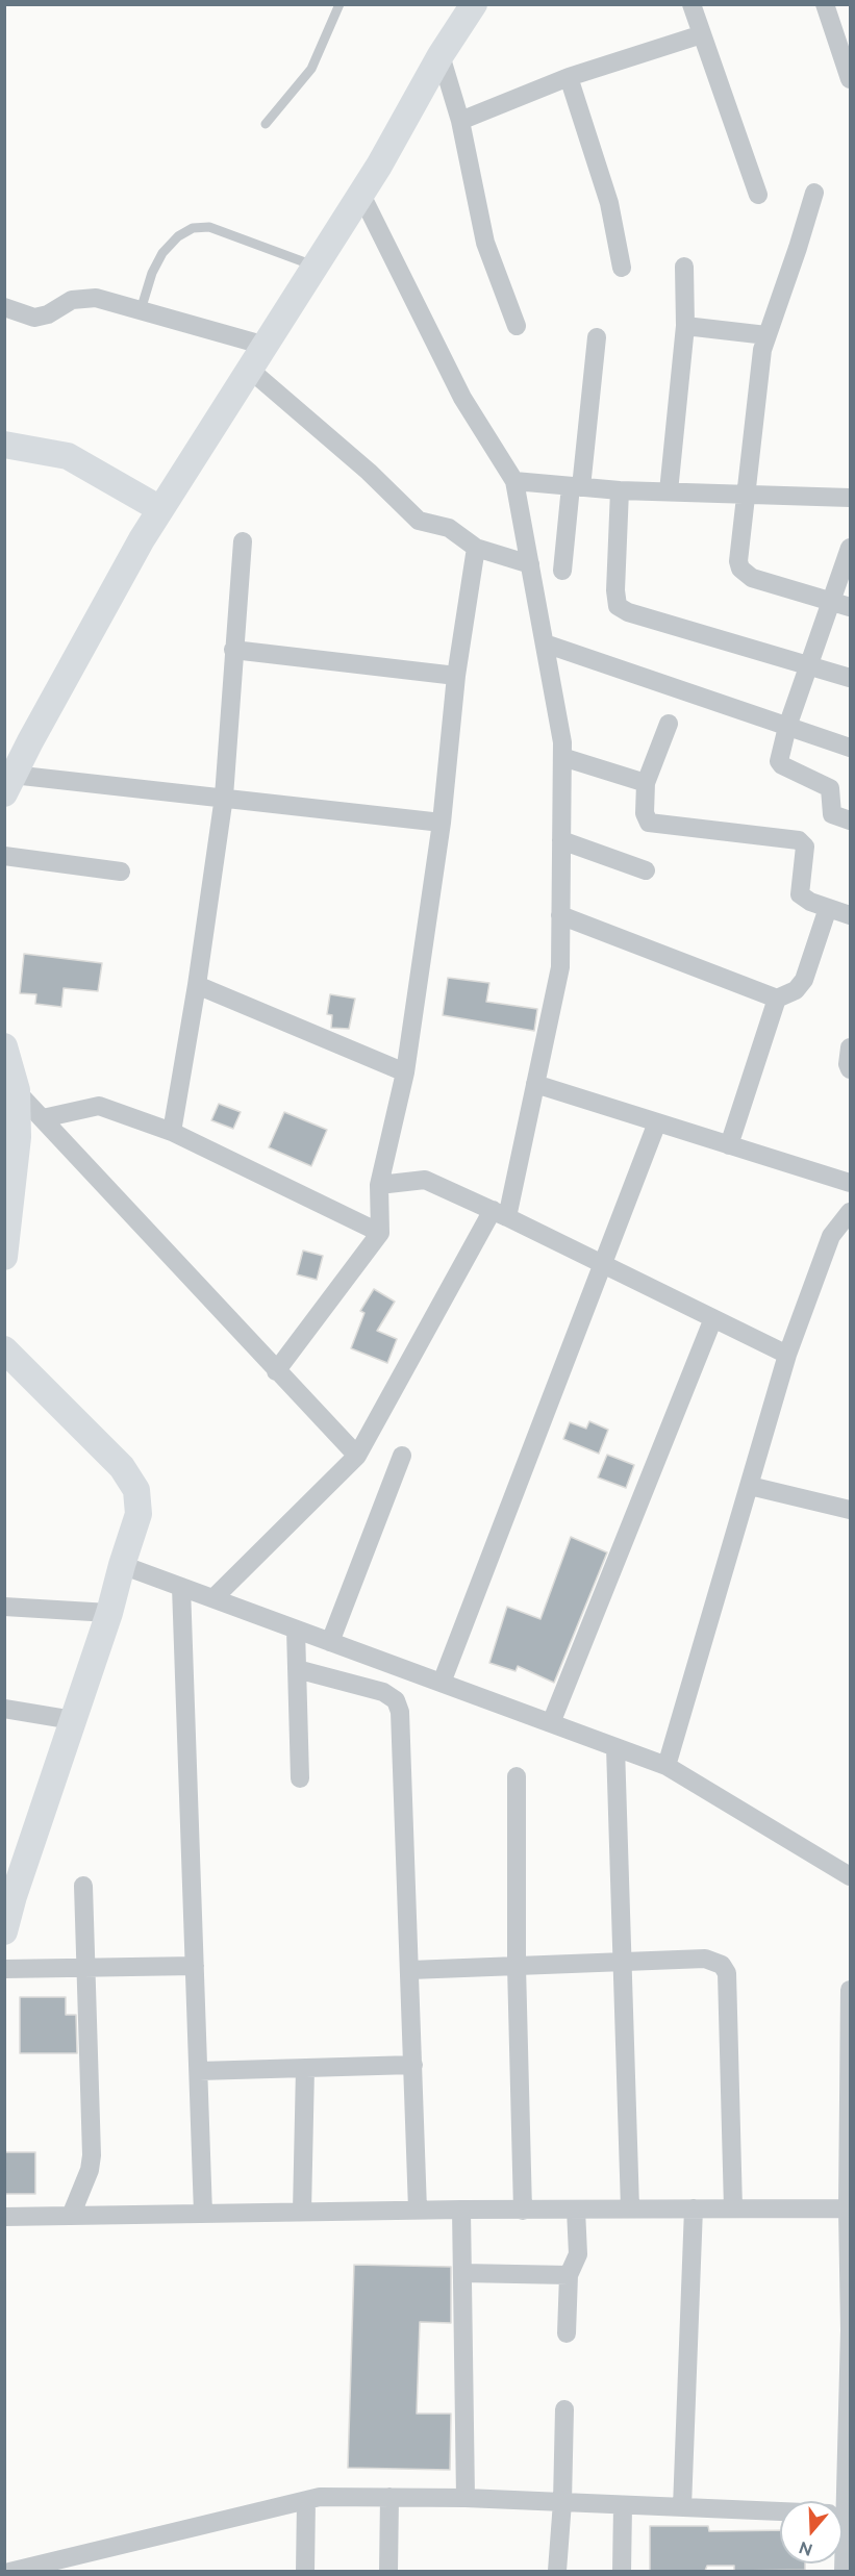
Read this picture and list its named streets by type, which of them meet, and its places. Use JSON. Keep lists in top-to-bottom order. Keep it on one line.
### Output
{"north":"bottom"}
